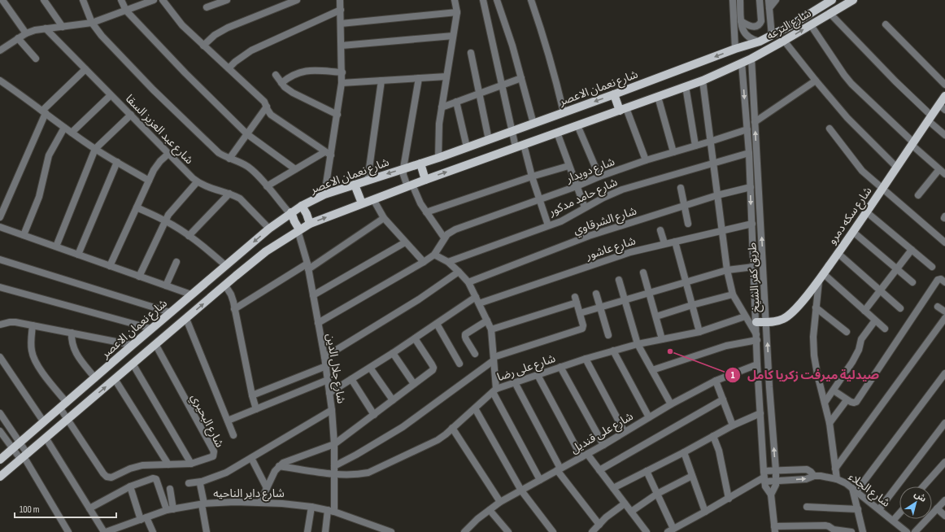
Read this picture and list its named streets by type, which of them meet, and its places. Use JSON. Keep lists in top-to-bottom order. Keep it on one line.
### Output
{"streets":{"main road":["شارع الترعه","شارع نعمان الاعصر","شارع سكه دمرو"],"street":["شارع عبد العزيز السقا","شارع دويدار","شارع حامد مدكور","شارع الشرقاوي","شارع عاشور","طريق كفر الشيخ","شارع على رضا","شارع جلال الدين","شارع البحيري","شارع على قنديل","شارع الجلاء","شارع داير الناحيه"]},"crossings":[["شارع الترعه","شارع نعمان الاعصر"],["شارع الترعه","طريق كفر الشيخ"],["شارع نعمان الاعصر","شارع عبد العزيز السقا"],["شارع نعمان الاعصر","شارع البحيري"],["شارع دويدار","طريق كفر الشيخ"],["شارع حامد مدكور","طريق كفر الشيخ"],["شارع سكه دمرو","طريق كفر الشيخ"],["شارع الشرقاوي","طريق كفر الشيخ"],["شارع عاشور","طريق كفر الشيخ"],["طريق كفر الشيخ","شارع على قنديل"],["طريق كفر الشيخ","شارع الجلاء"],["شارع على رضا","شارع جلال الدين"],["شارع جلال الدين","شارع داير الناحيه"]],"places":["صيدلية ميرفت زكريا كامل"],"scale_bar":"100 m","north":"top right"}
